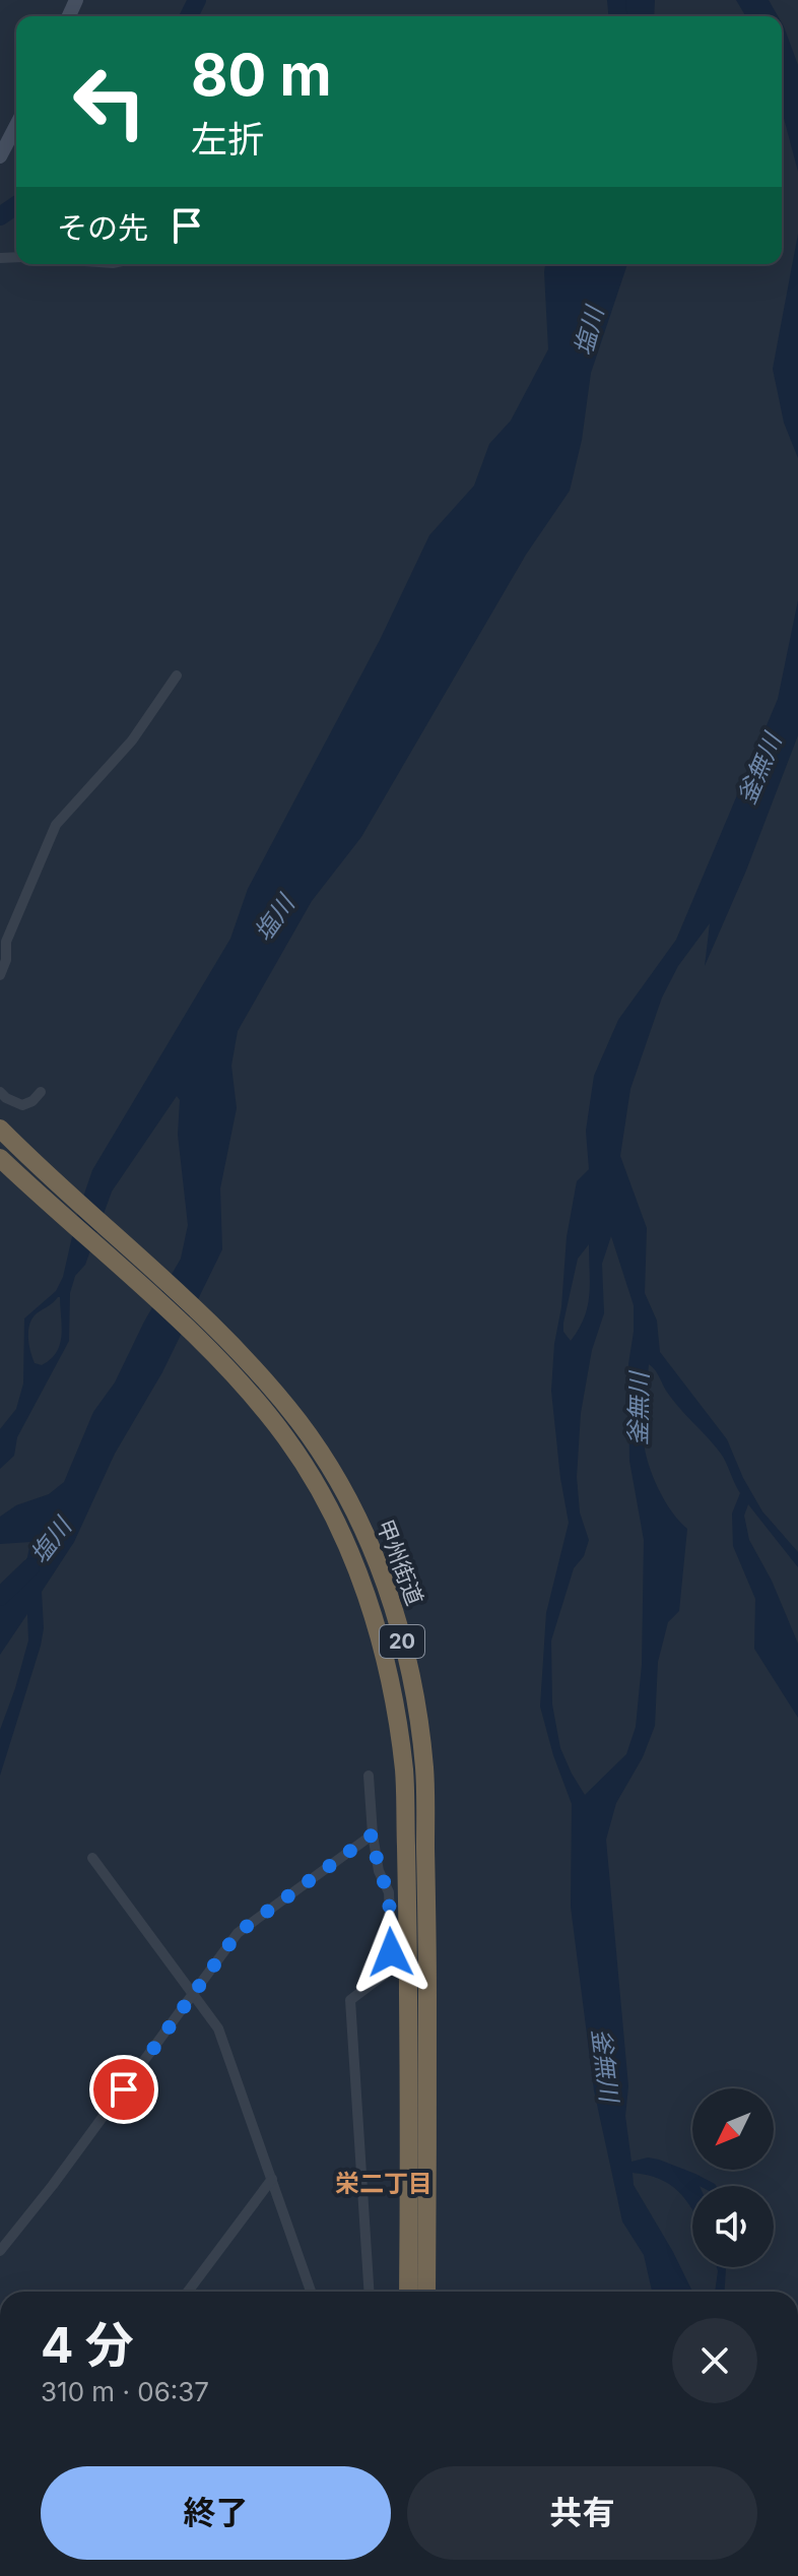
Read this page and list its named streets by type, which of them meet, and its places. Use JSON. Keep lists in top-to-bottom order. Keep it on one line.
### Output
{"streets":{"highway":["甲州街道","20"]},"districts":["栄二丁目"],"water":["塩川","釜無川"],"north":"bottom left","page":{"turn":["80 m","左折"],"then":"その先","heading":["4 分","310 m · 06:37"],"buttons":["終了","共有"]}}
